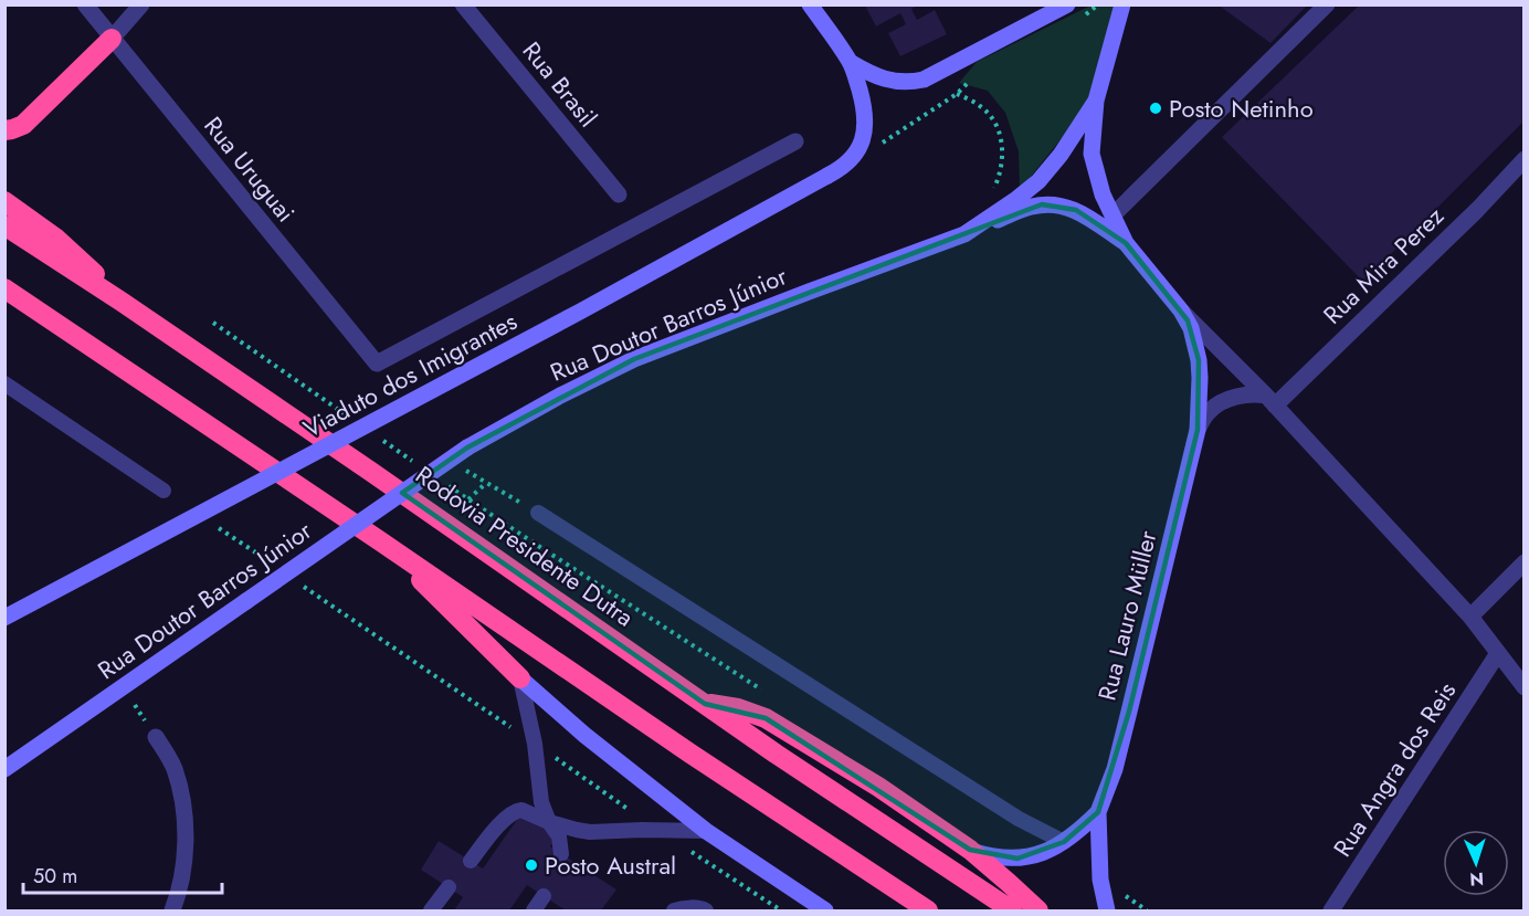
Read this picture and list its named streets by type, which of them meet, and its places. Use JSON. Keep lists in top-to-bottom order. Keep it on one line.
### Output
{"streets":{"highway":["Rodovia Presidente Dutra"],"main road":["Rua Doutor Barros Júnior","Viaduto dos Imigrantes","Rua Lauro Müller"],"street":["Rua Brasil","Rua Uruguai","Rua Mira Perez","Rua Angra dos Reis"]},"crossings":[["Rua Mira Perez","Rua Lauro Müller"],["Rua Doutor Barros Júnior","Rua Lauro Müller"],["Rua Lauro Müller","Rua Angra dos Reis"]],"places":["Posto Netinho","Posto Austral"],"scale_bar":"50 m","north":"bottom"}
